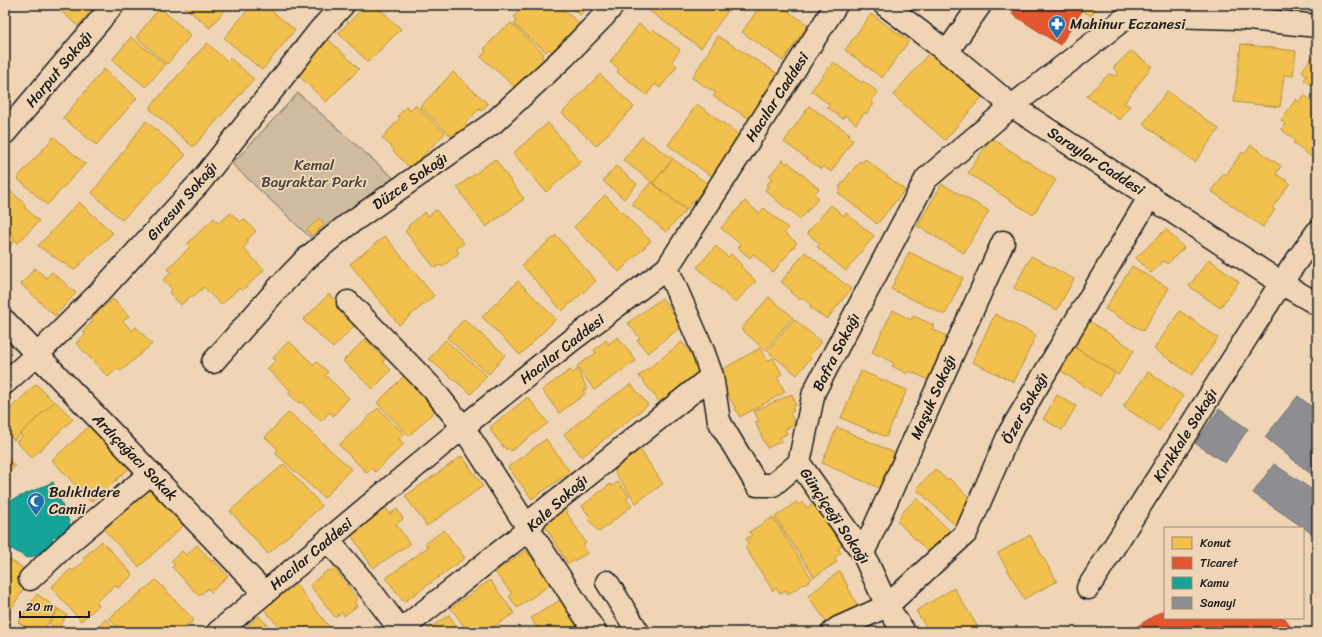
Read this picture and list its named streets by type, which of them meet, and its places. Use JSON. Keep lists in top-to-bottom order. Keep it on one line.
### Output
{"streets":{"street":["Harput Sokağı","Hacılar Caddesi","Saraylar Caddesi","Düzce Sokağı","Gıresun Sokağı","Bafra Sokağı","Maşuk Sokağı","Özer Sokağı","Kırıkkale Sokağı","Ardıçağacı Sokak","Kale Sokağı","Günçiçeği Sokağı"]},"crossings":[["Hacılar Caddesi","Ardıçağacı Sokak"],["Saraylar Caddesi","Bafra Sokağı"],["Saraylar Caddesi","Özer Sokağı"],["Saraylar Caddesi","Kırıkkale Sokağı"],["Gıresun Sokağı","Ardıçağacı Sokak"],["Bafra Sokağı","Günçiçeği Sokağı"],["Maşuk Sokağı","Günçiçeği Sokağı"],["Özer Sokağı","Günçiçeği Sokağı"]],"parks":["Kemal Bayraktar Parkı"],"places":{"pharmacy":["Mahinur Eczanesi"],"mosque":["Balıklıdere Camii"]},"legend":["Konut","Ticaret","Kamu","Sanayi"],"scale_bar":"20 m"}
